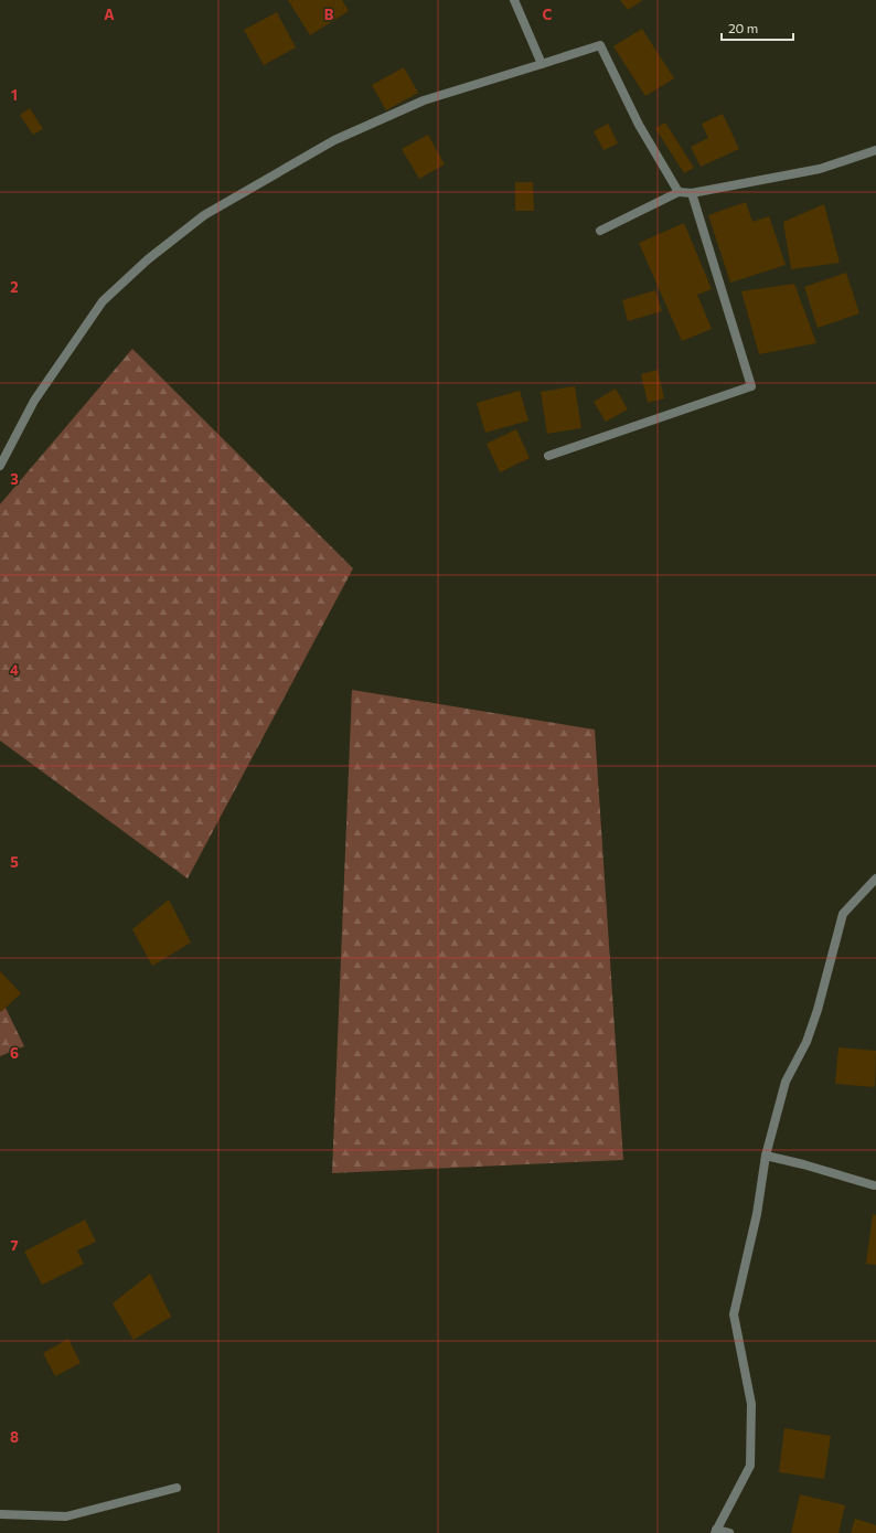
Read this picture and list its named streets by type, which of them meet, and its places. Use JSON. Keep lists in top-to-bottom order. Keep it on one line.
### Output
{"scale_bar":"20 m","grid":{"columns":["A","B","C"],"rows":["1","2","3","4","5","6","7","8"]}}
